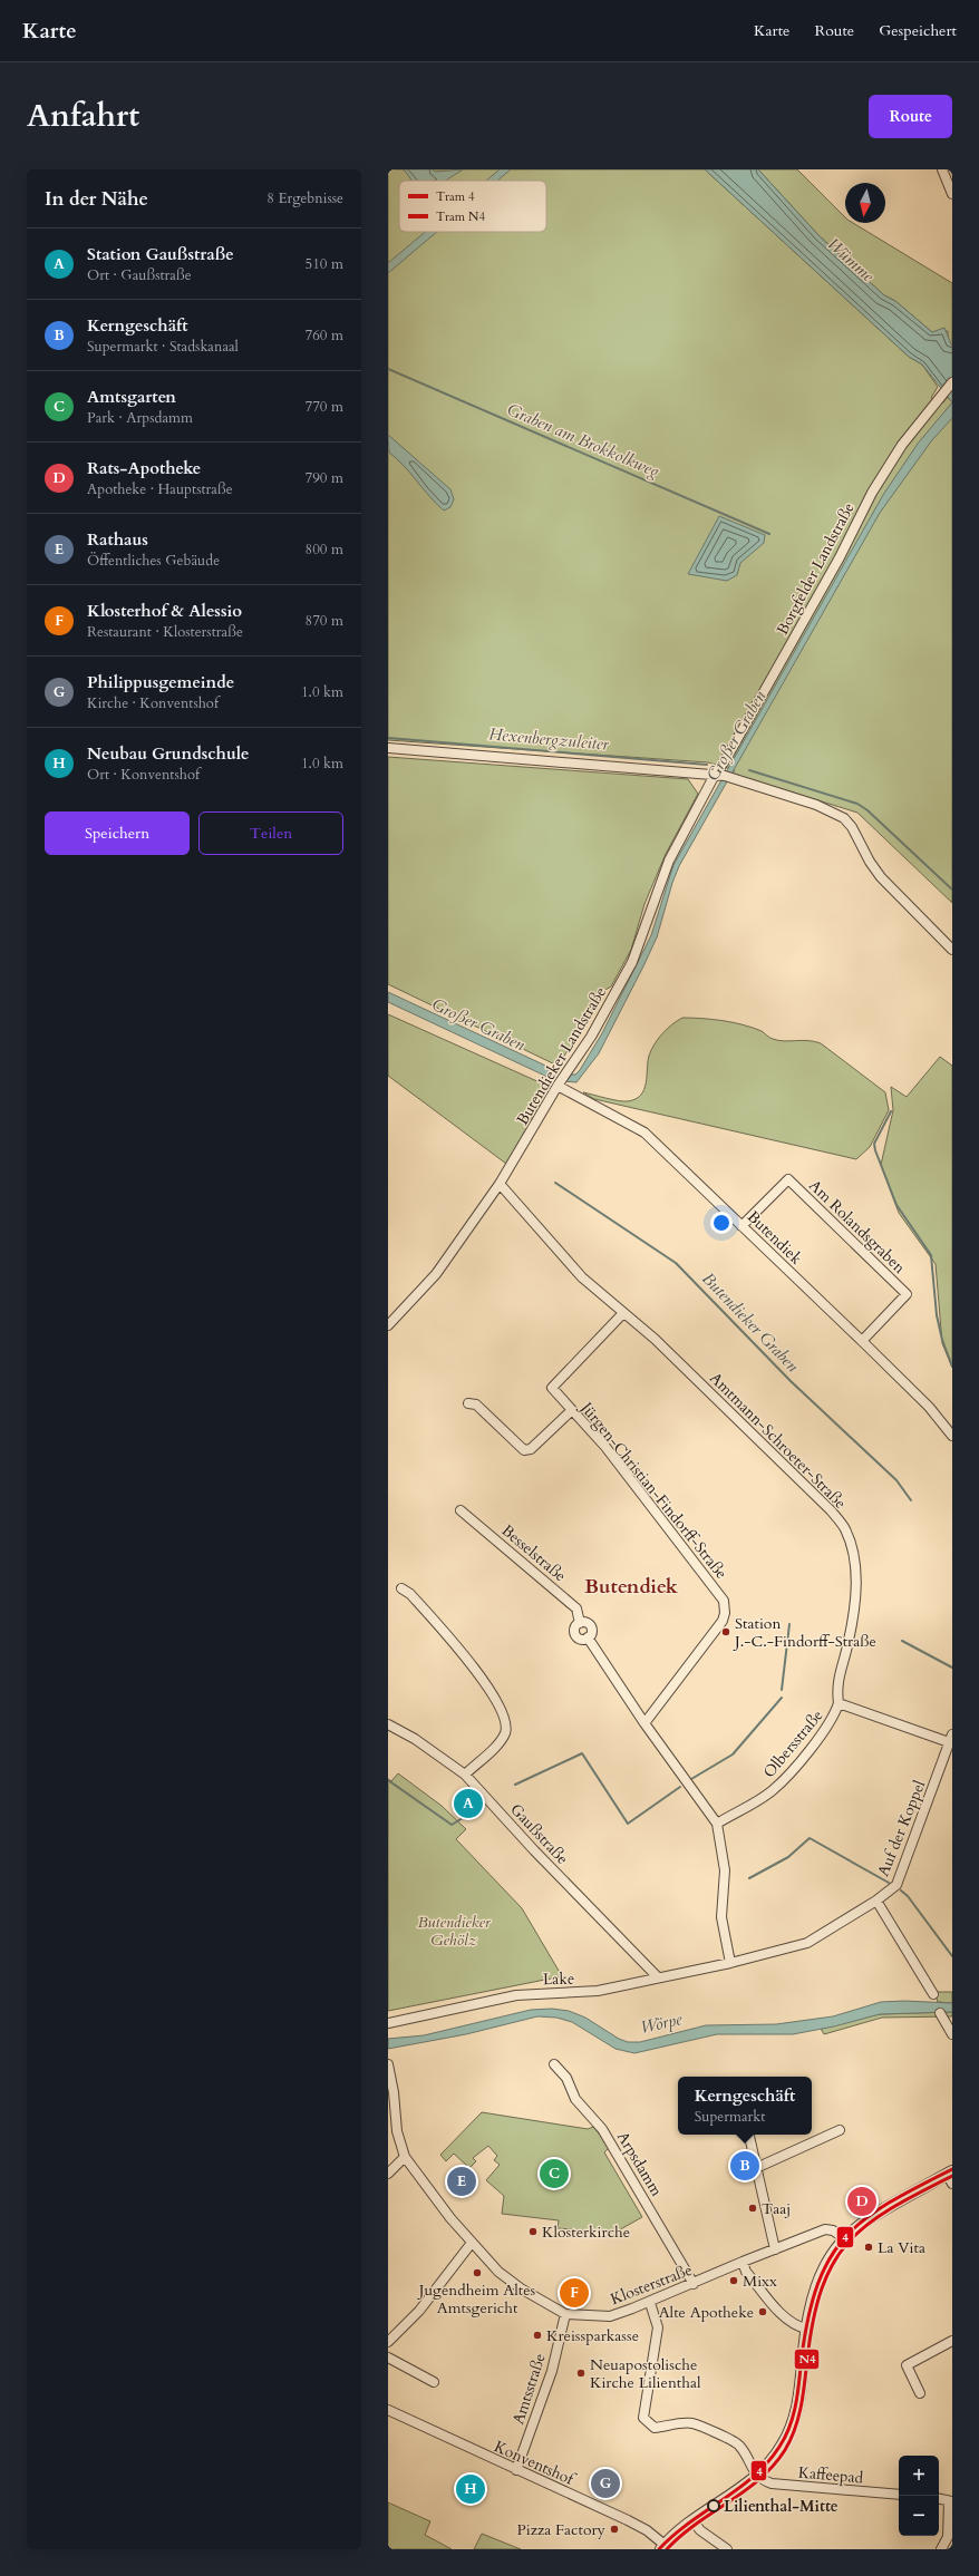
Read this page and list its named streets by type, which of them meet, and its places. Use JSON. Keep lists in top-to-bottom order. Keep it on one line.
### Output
{"streets":{"street":["Borgfelder Landstraße","Butendieker Landstraße","Am Rolandsgraben","Butendiek","Amtmann-Schroeter-Straße","Jürgen-Christian-Findorff-Straße","Besselstraße","Olbersstraße","Auf der Koppel","Gaußstraße","Lake","Arpsdamm","Klosterstraße","Amtsstraße","Konventshof","Kaffeepad"]},"crossings":[["Borgfelder Landstraße","Butendieker Landstraße"],["Butendieker Landstraße","Butendiek"],["Butendieker Landstraße","Amtmann-Schroeter-Straße"],["Am Rolandsgraben","Butendiek"],["Amtmann-Schroeter-Straße","Jürgen-Christian-Findorff-Straße"],["Amtmann-Schroeter-Straße","Olbersstraße"],["Jürgen-Christian-Findorff-Straße","Besselstraße"],["Auf der Koppel","Lake"],["Gaußstraße","Lake"],["Arpsdamm","Klosterstraße"],["Klosterstraße","Amtsstraße"],["Amtsstraße","Konventshof"]],"districts":["Butendiek"],"water":["Wümme","Graben am Brokkolkweg","Großer Graben","Hexenbergzuleiter","Butendieker Graben","Wörpe"],"parks":["Butendieker Gehölz"],"places":["Station J.-C.-Findorff-Straße","Taaj","Klosterkirche","La Vita","Jugendheim Altes Amtsgericht","Mixx","Alte Apotheke","Kreissparkasse","Neuapostolische Kirche Lilienthal","Lilienthal-Mitte","Pizza Factory"],"lines":["tram line 4","tram line N4"],"legend":["Tram 4","Tram N4"],"north":"bottom","page":{"header":"Karte","nav":["Karte","Route","Gespeichert"],"title":"Anfahrt","buttons":["Route",["Speichern","Teilen"]],"heading":["In der Nähe","8 Ergebnisse"],"list":[{"mark":"A","name":"Station Gaußstraße","note":"Ort · Gaußstraße","value":"510 m"},{"mark":"B","name":"Kerngeschäft","note":"Supermarkt · Stadskanaal","value":"760 m"},{"mark":"C","name":"Amtsgarten","note":"Park · Arpsdamm","value":"770 m"},{"mark":"D","name":"Rats-Apotheke","note":"Apotheke · Hauptstraße","value":"790 m"},{"mark":"E","name":"Rathaus","note":"Öffentliches Gebäude","value":"800 m"},{"mark":"F","name":"Klosterhof & Alessio","note":"Restaurant · Klosterstraße","value":"870 m"},{"mark":"G","name":"Philippusgemeinde","note":"Kirche · Konventshof","value":"1.0 km"},{"mark":"H","name":"Neubau Grundschule","note":"Ort · Konventshof","value":"1.0 km"}],"pins":["A","B","C","E","D","F","G","H"],"popup":["Kerngeschäft","Supermarkt"],"map_buttons":["+","−"]}}
